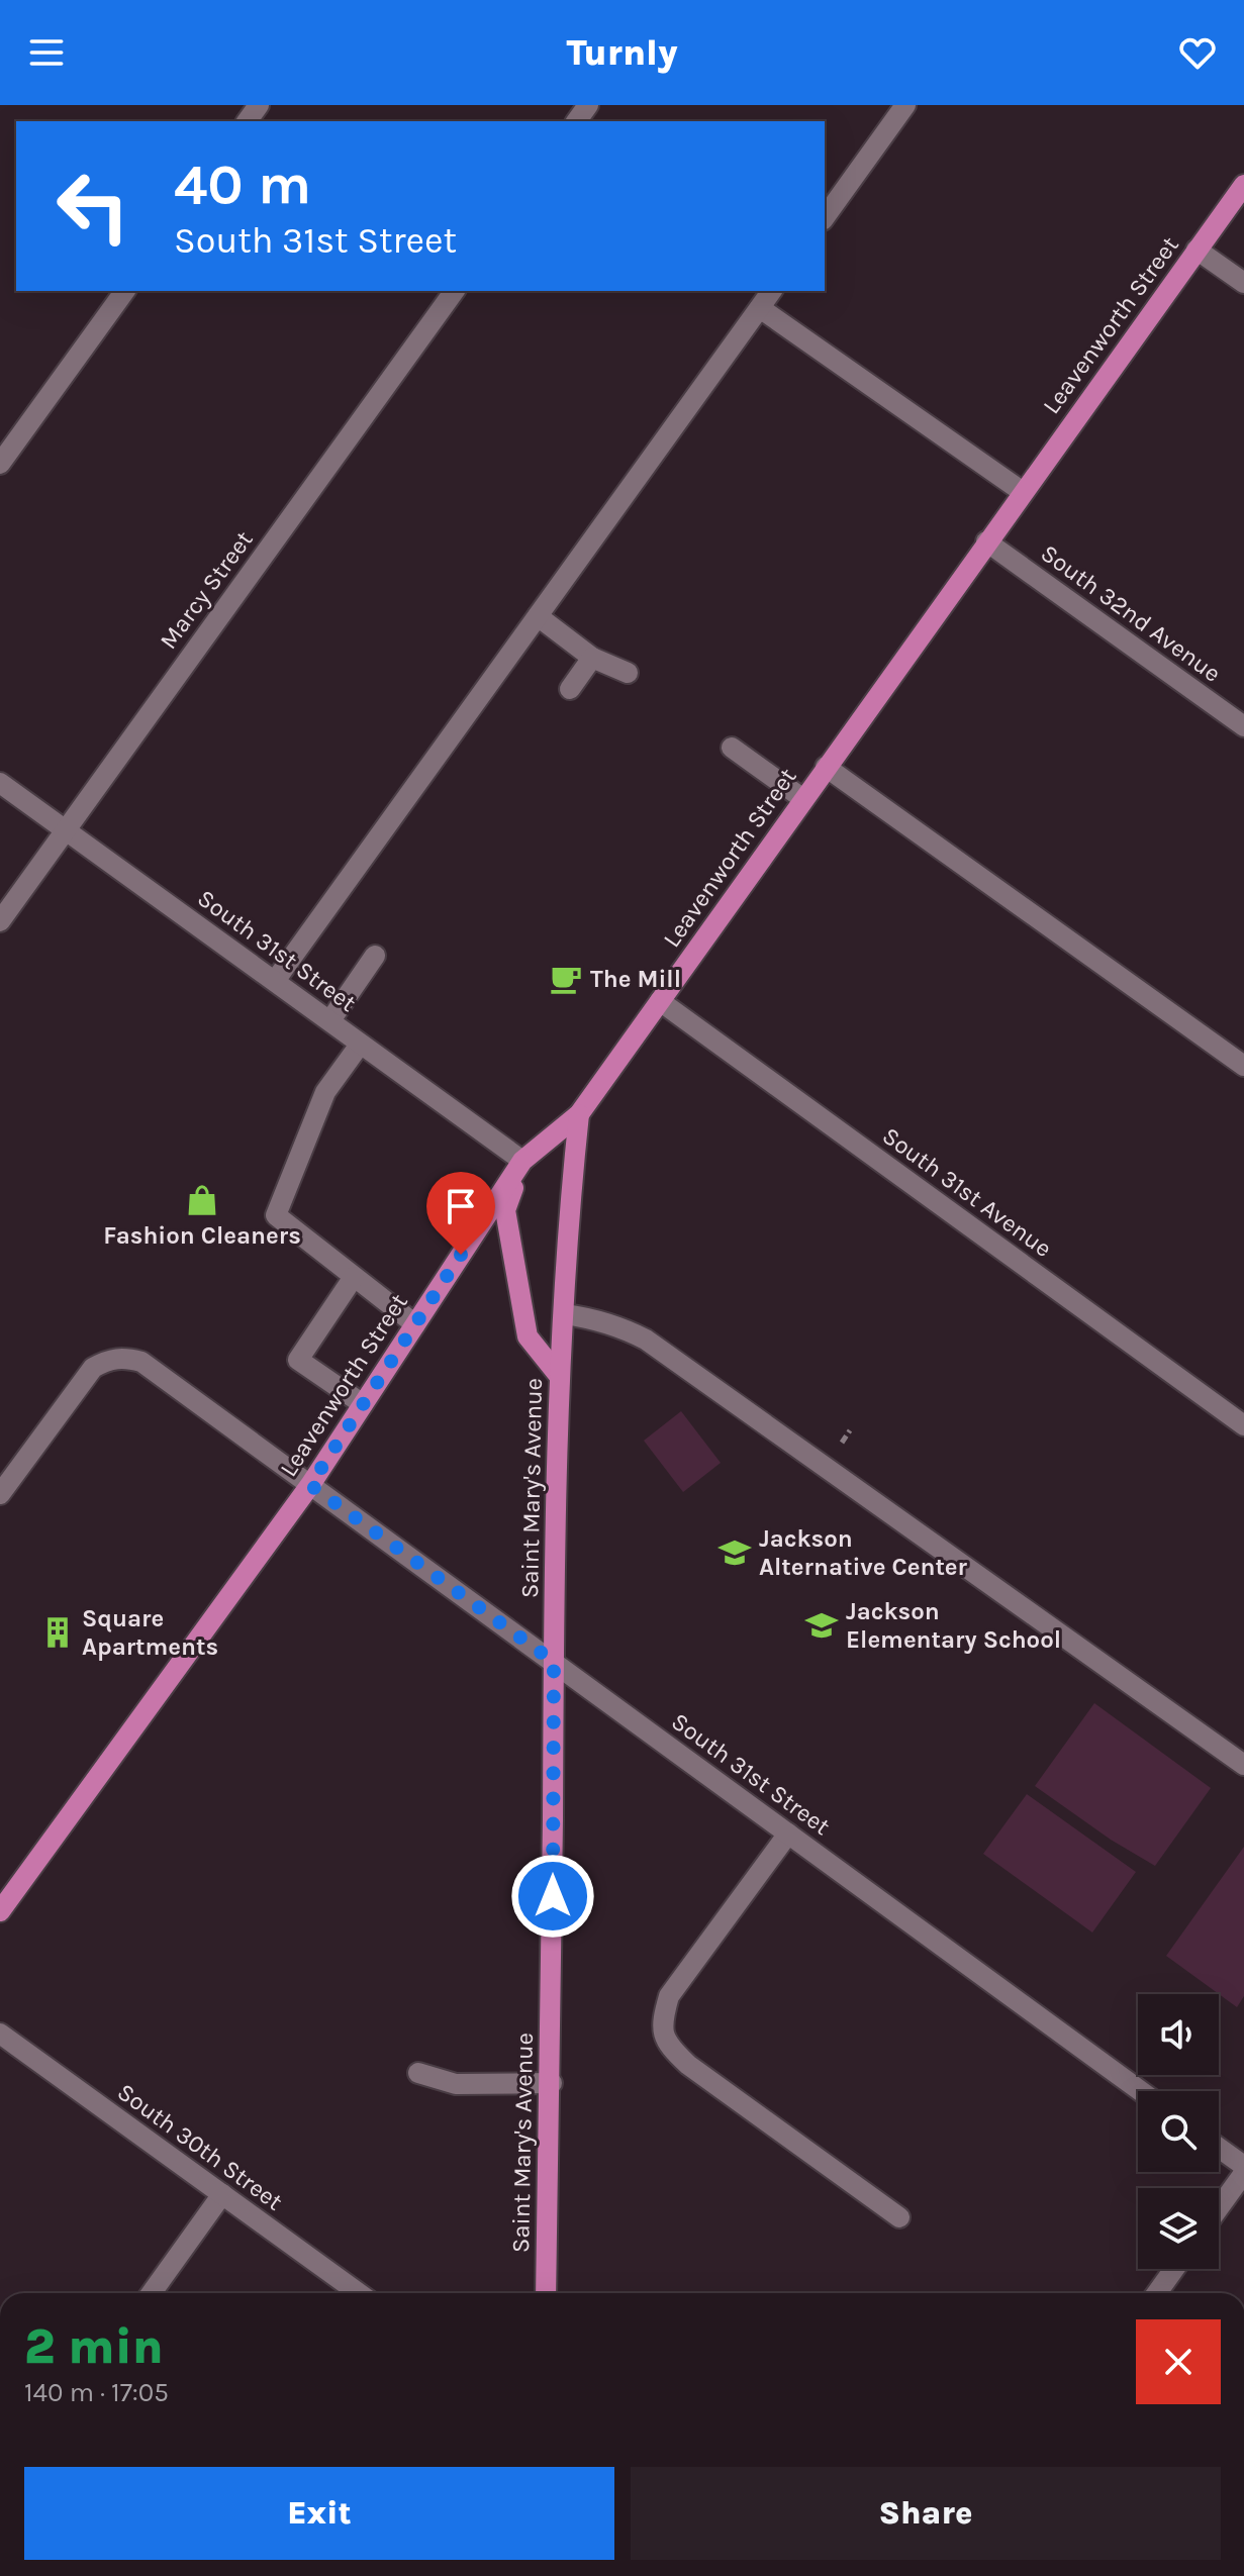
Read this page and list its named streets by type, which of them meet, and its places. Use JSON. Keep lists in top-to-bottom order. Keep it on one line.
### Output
{"streets":{"main road":["Leavenworth Street","Saint Mary's Avenue"],"street":["Marcy Street","South 32nd Avenue","South 31st Street","South 31st Avenue","South 30th Street"]},"crossings":[["Leavenworth Street","South 32nd Avenue"],["Leavenworth Street","South 31st Street"],["Leavenworth Street","South 31st Avenue"],["Leavenworth Street","Saint Mary's Avenue"],["Marcy Street","South 31st Street"],["South 31st Street","Saint Mary's Avenue"]],"places":{"cafe":["The Mill"],"shop":["Fashion Cleaners"],"school or university":["Jackson Alternative Center","Jackson Elementary School"],"building":["Square Apartments"]},"page":{"header":"Turnly","turn":["40 m","South 31st Street"],"heading":["2 min","140 m · 17:05"],"buttons":["Exit","Share"]}}
